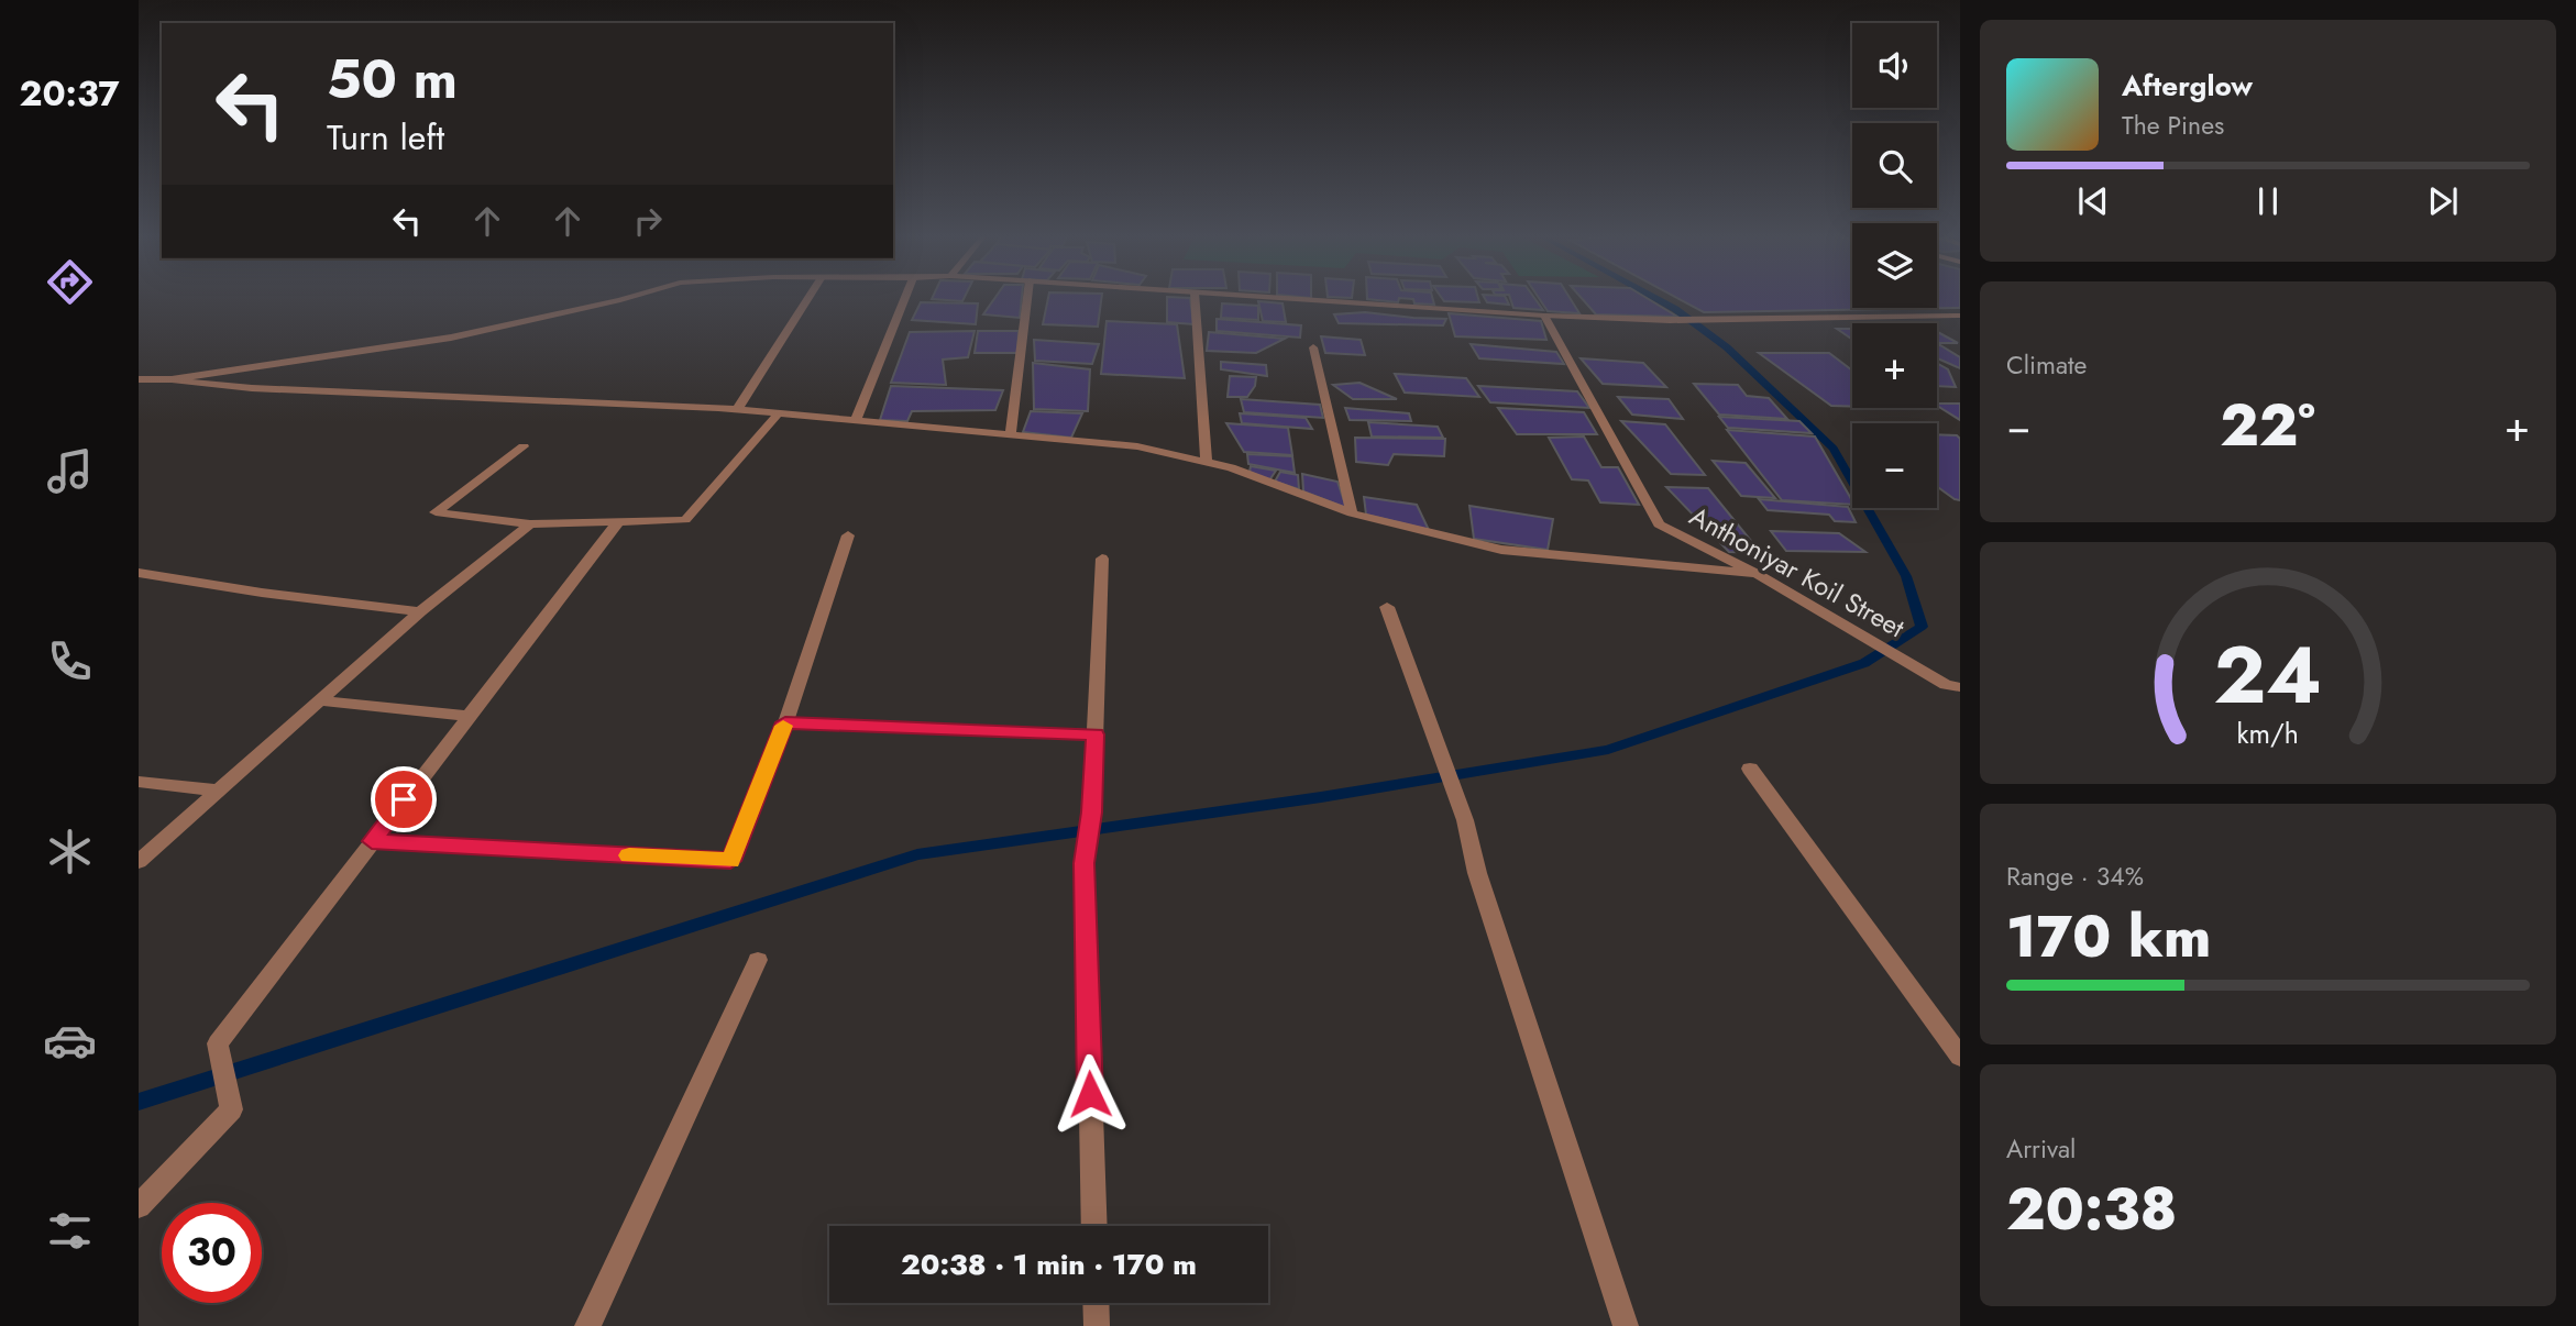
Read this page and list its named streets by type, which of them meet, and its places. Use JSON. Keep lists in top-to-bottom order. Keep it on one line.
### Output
{"streets":{"street":["Anthoniyar Koil Street"]},"page":{"tabs":"20:37","map_buttons":["+","−"],"turn":["50 m","Turn left"],"song":["Afterglow","The Pines"],"tile":["Climate",["Range · 34%","170 km"],["Arrival","20:38"]],"heat":["−","22°","+"],"limit":"30","trip":"20:38 · 1 min · 170 m","gauge":["24","km/h"]}}
